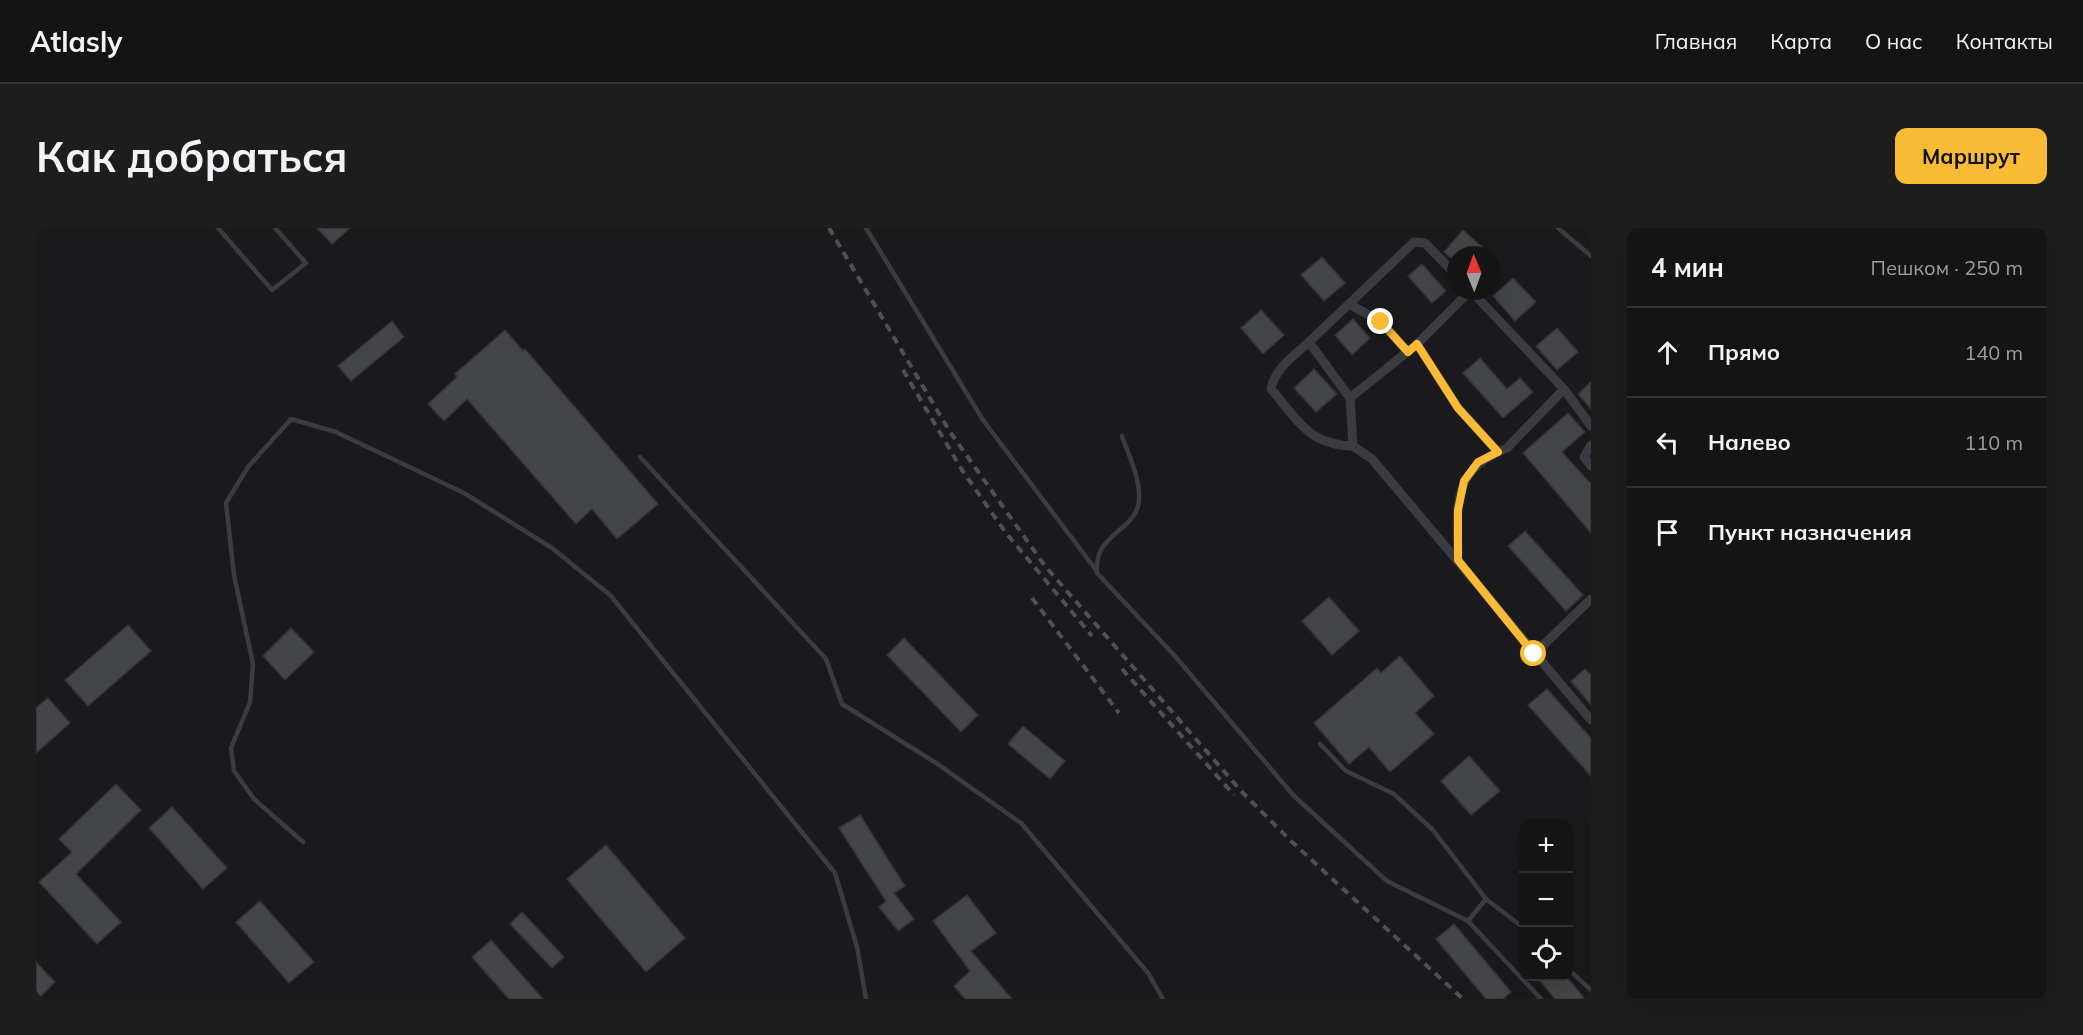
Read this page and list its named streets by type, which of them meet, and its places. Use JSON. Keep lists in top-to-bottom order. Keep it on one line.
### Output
{"north":"top","page":{"header":"Atlasly","nav":["Главная","Карта","О нас","Контакты"],"buttons":"Маршрут","title":"Как добраться","heading":["4 мин","Пешком · 250 m"],"list":[["Прямо","140 m"],["Налево","110 m"],"Пункт назначения"],"map_buttons":["+","−"]}}
